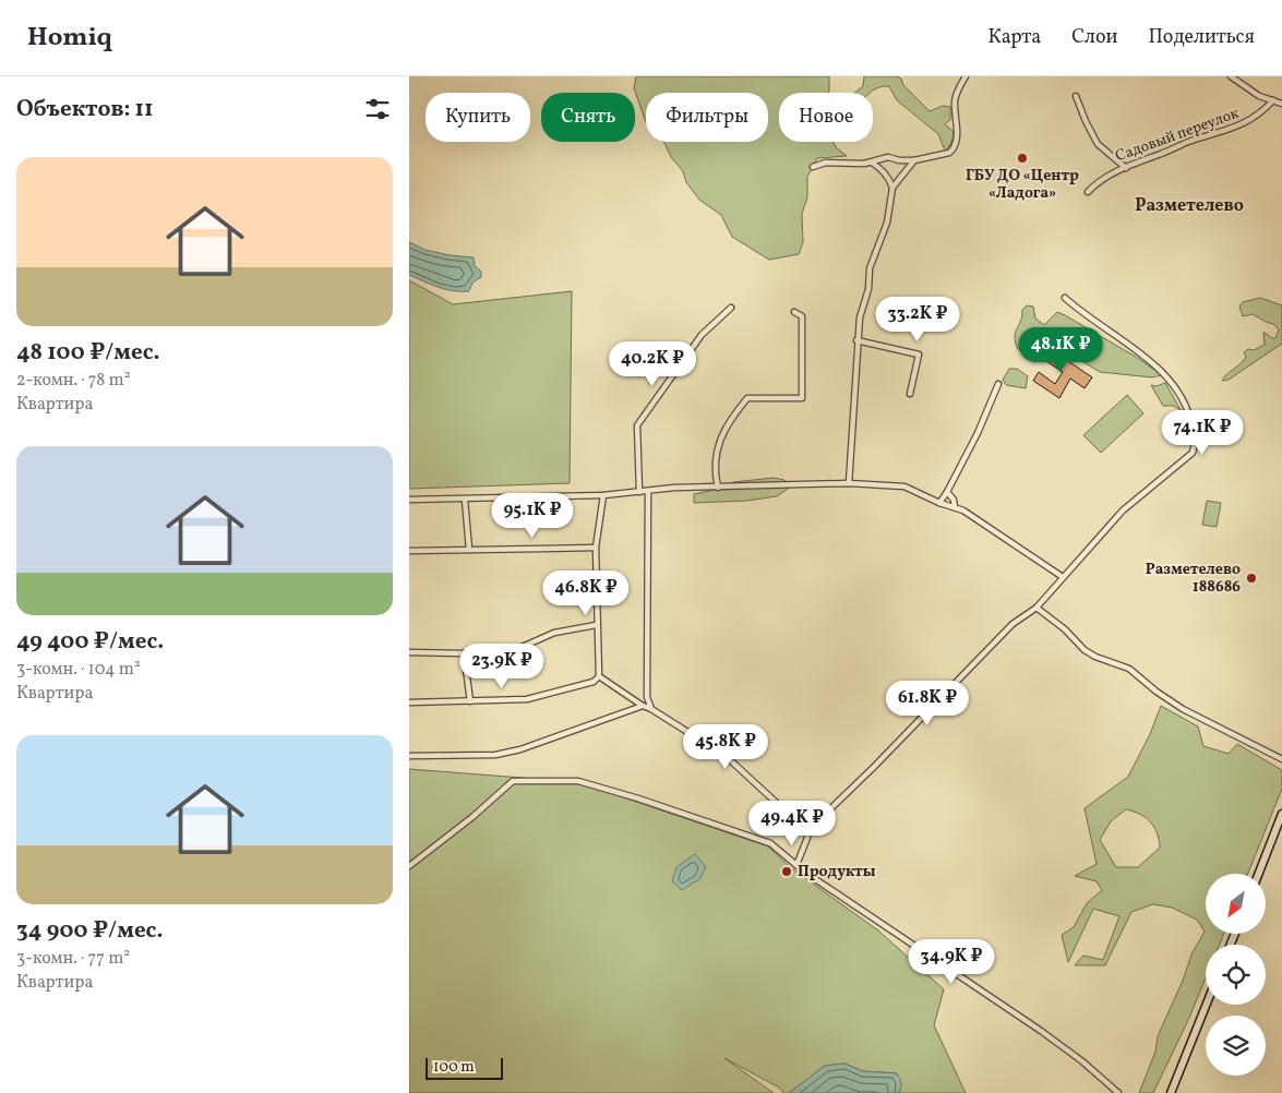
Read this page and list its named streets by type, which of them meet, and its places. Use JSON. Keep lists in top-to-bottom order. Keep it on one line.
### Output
{"streets":{"street":["Садовый переулок"]},"districts":["Разметелево"],"places":["ГБУ ДО «Центр «Ладога»","Разметелево 188686","Продукты"],"scale_bar":"100 m","north":"bottom left","page":{"header":"Homiq","nav":["Карта","Слои","Поделиться"],"heading":"Объектов: 11","chip":["Купить","Снять","Фильтры","Новое"],"list":[{"name":"48 100 ₽/мес.","note":"2-комн. · 78 m² · Квартира"},{"name":"49 400 ₽/мес.","note":"3-комн. · 104 m² · Квартира"},{"name":"34 900 ₽/мес.","note":"3-комн. · 77 m² · Квартира"}],"price":["33.2K ₽","48.1K ₽","40.2K ₽","74.1K ₽","95.1K ₽","46.8K ₽","23.9K ₽","61.8K ₽","45.8K ₽","49.4K ₽","34.9K ₽"],"scale":"100 m"}}
